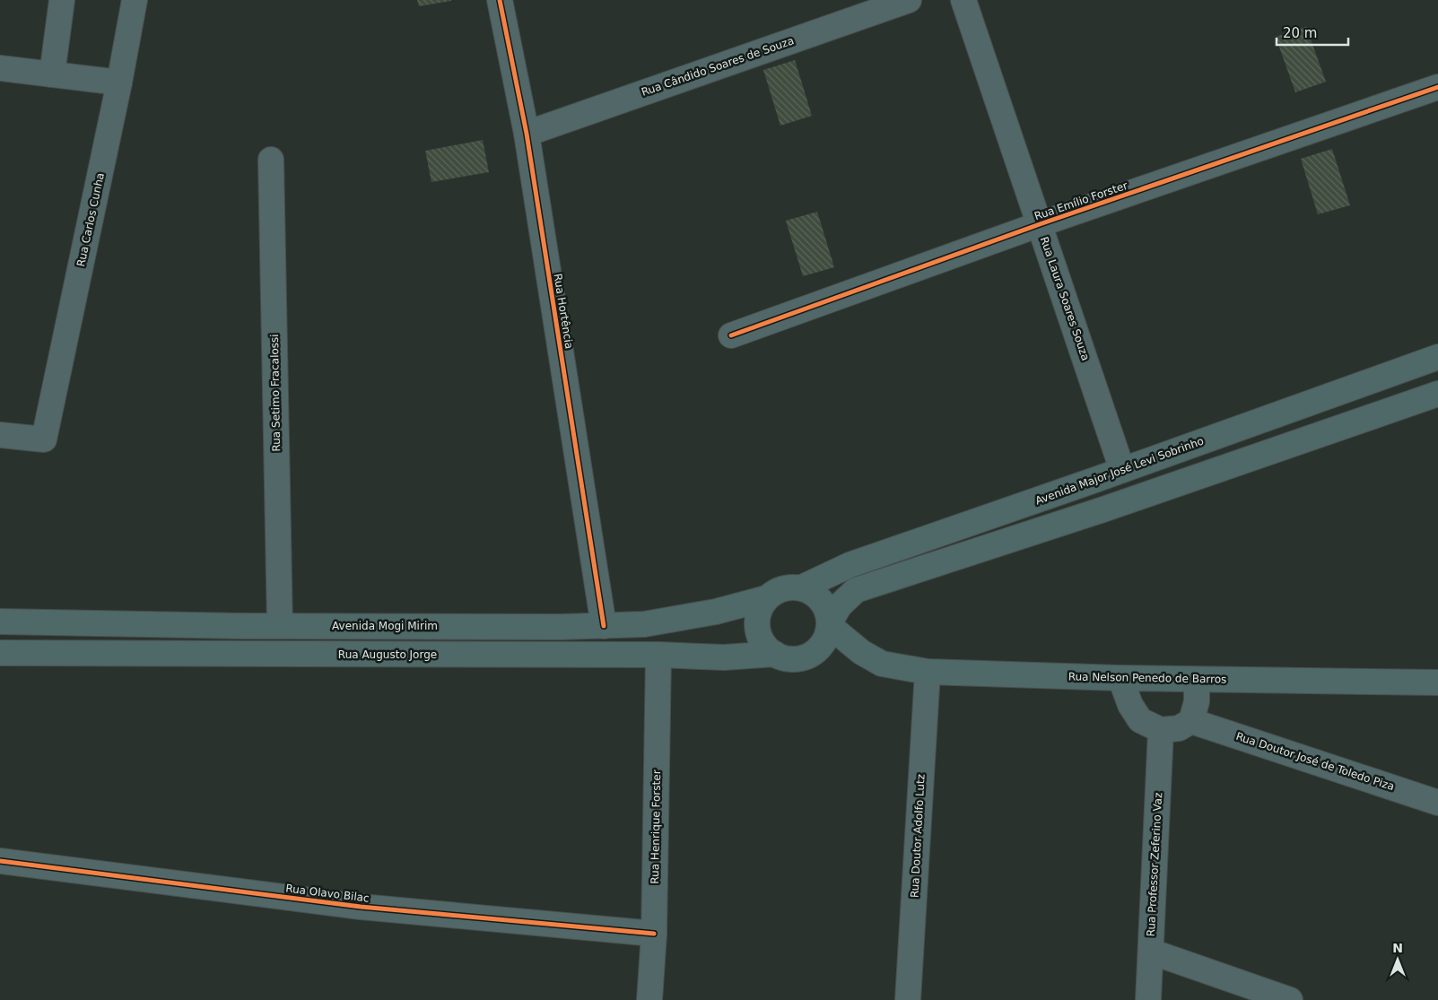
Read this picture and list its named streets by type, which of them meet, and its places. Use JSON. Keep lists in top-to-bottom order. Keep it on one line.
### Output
{"streets":{"main road":["Avenida Major José Levi Sobrinho","Avenida Mogi Mirim","Rua Augusto Jorge","Rua Nelson Penedo de Barros"],"street":["Rua Cândido Soares de Souza","Rua Emílio Forster","Rua Carlos Cunha","Rua Laura Soares Souza","Rua Hortência","Rua Setimo Fracalossi","Rua Doutor José de Toledo Piza","Rua Henrique Forster","Rua Doutor Adolfo Lutz","Rua Professor Zeferino Vaz","Rua Olavo Bilac"]},"crossings":[["Rua Cândido Soares de Souza","Rua Hortência"],["Rua Emílio Forster","Rua Laura Soares Souza"],["Rua Laura Soares Souza","Avenida Major José Levi Sobrinho"],["Rua Hortência","Avenida Mogi Mirim"],["Rua Setimo Fracalossi","Avenida Mogi Mirim"],["Avenida Major José Levi Sobrinho","Avenida Mogi Mirim"],["Avenida Major José Levi Sobrinho","Rua Augusto Jorge"],["Avenida Major José Levi Sobrinho","Rua Nelson Penedo de Barros"],["Avenida Mogi Mirim","Rua Augusto Jorge"],["Avenida Mogi Mirim","Rua Nelson Penedo de Barros"],["Rua Augusto Jorge","Rua Nelson Penedo de Barros"],["Rua Augusto Jorge","Rua Henrique Forster"],["Rua Nelson Penedo de Barros","Rua Doutor Adolfo Lutz"],["Rua Henrique Forster","Rua Olavo Bilac"]],"scale_bar":"20 m","north":"top"}
